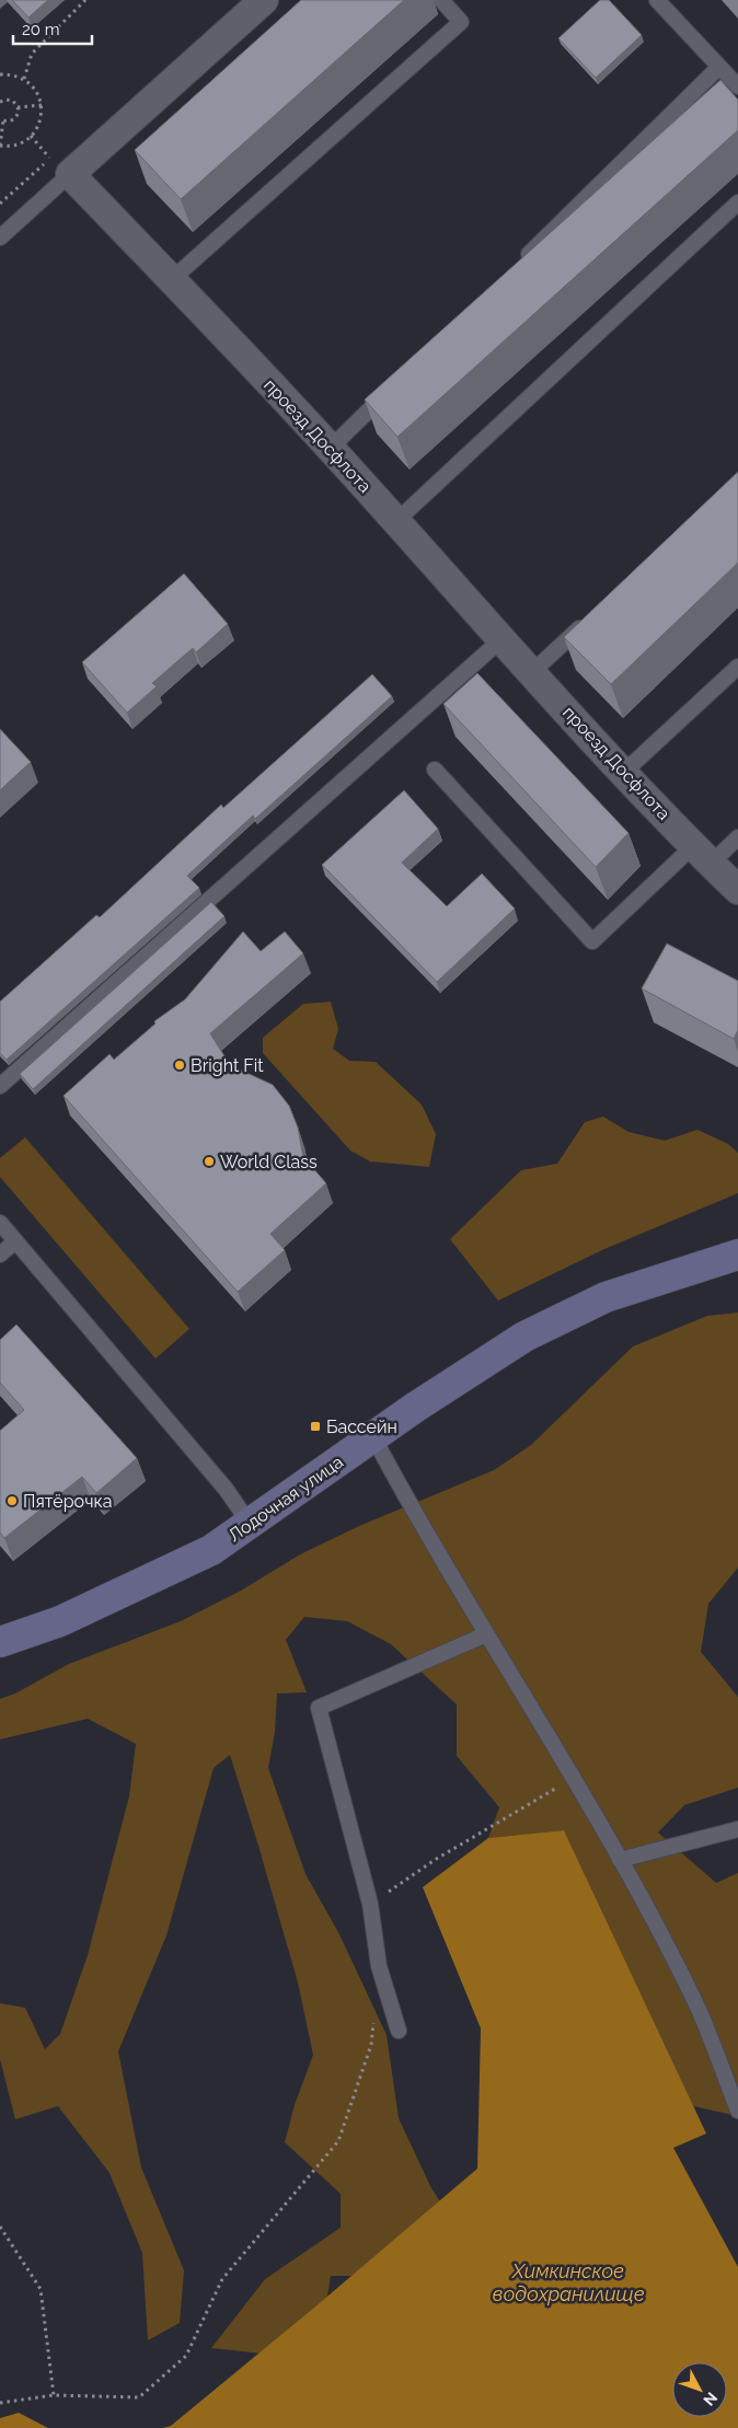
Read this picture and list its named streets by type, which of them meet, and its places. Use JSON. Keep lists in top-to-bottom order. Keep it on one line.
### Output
{"streets":{"street":["проезд Досфлота","Лодочная улица"]},"water":["Химкинское водохранилище"],"places":{"other":["Bright Fit","World Class","Пятёрочка"],"transit":["Бассейн"]},"scale_bar":"20 m","north":"bottom right"}
